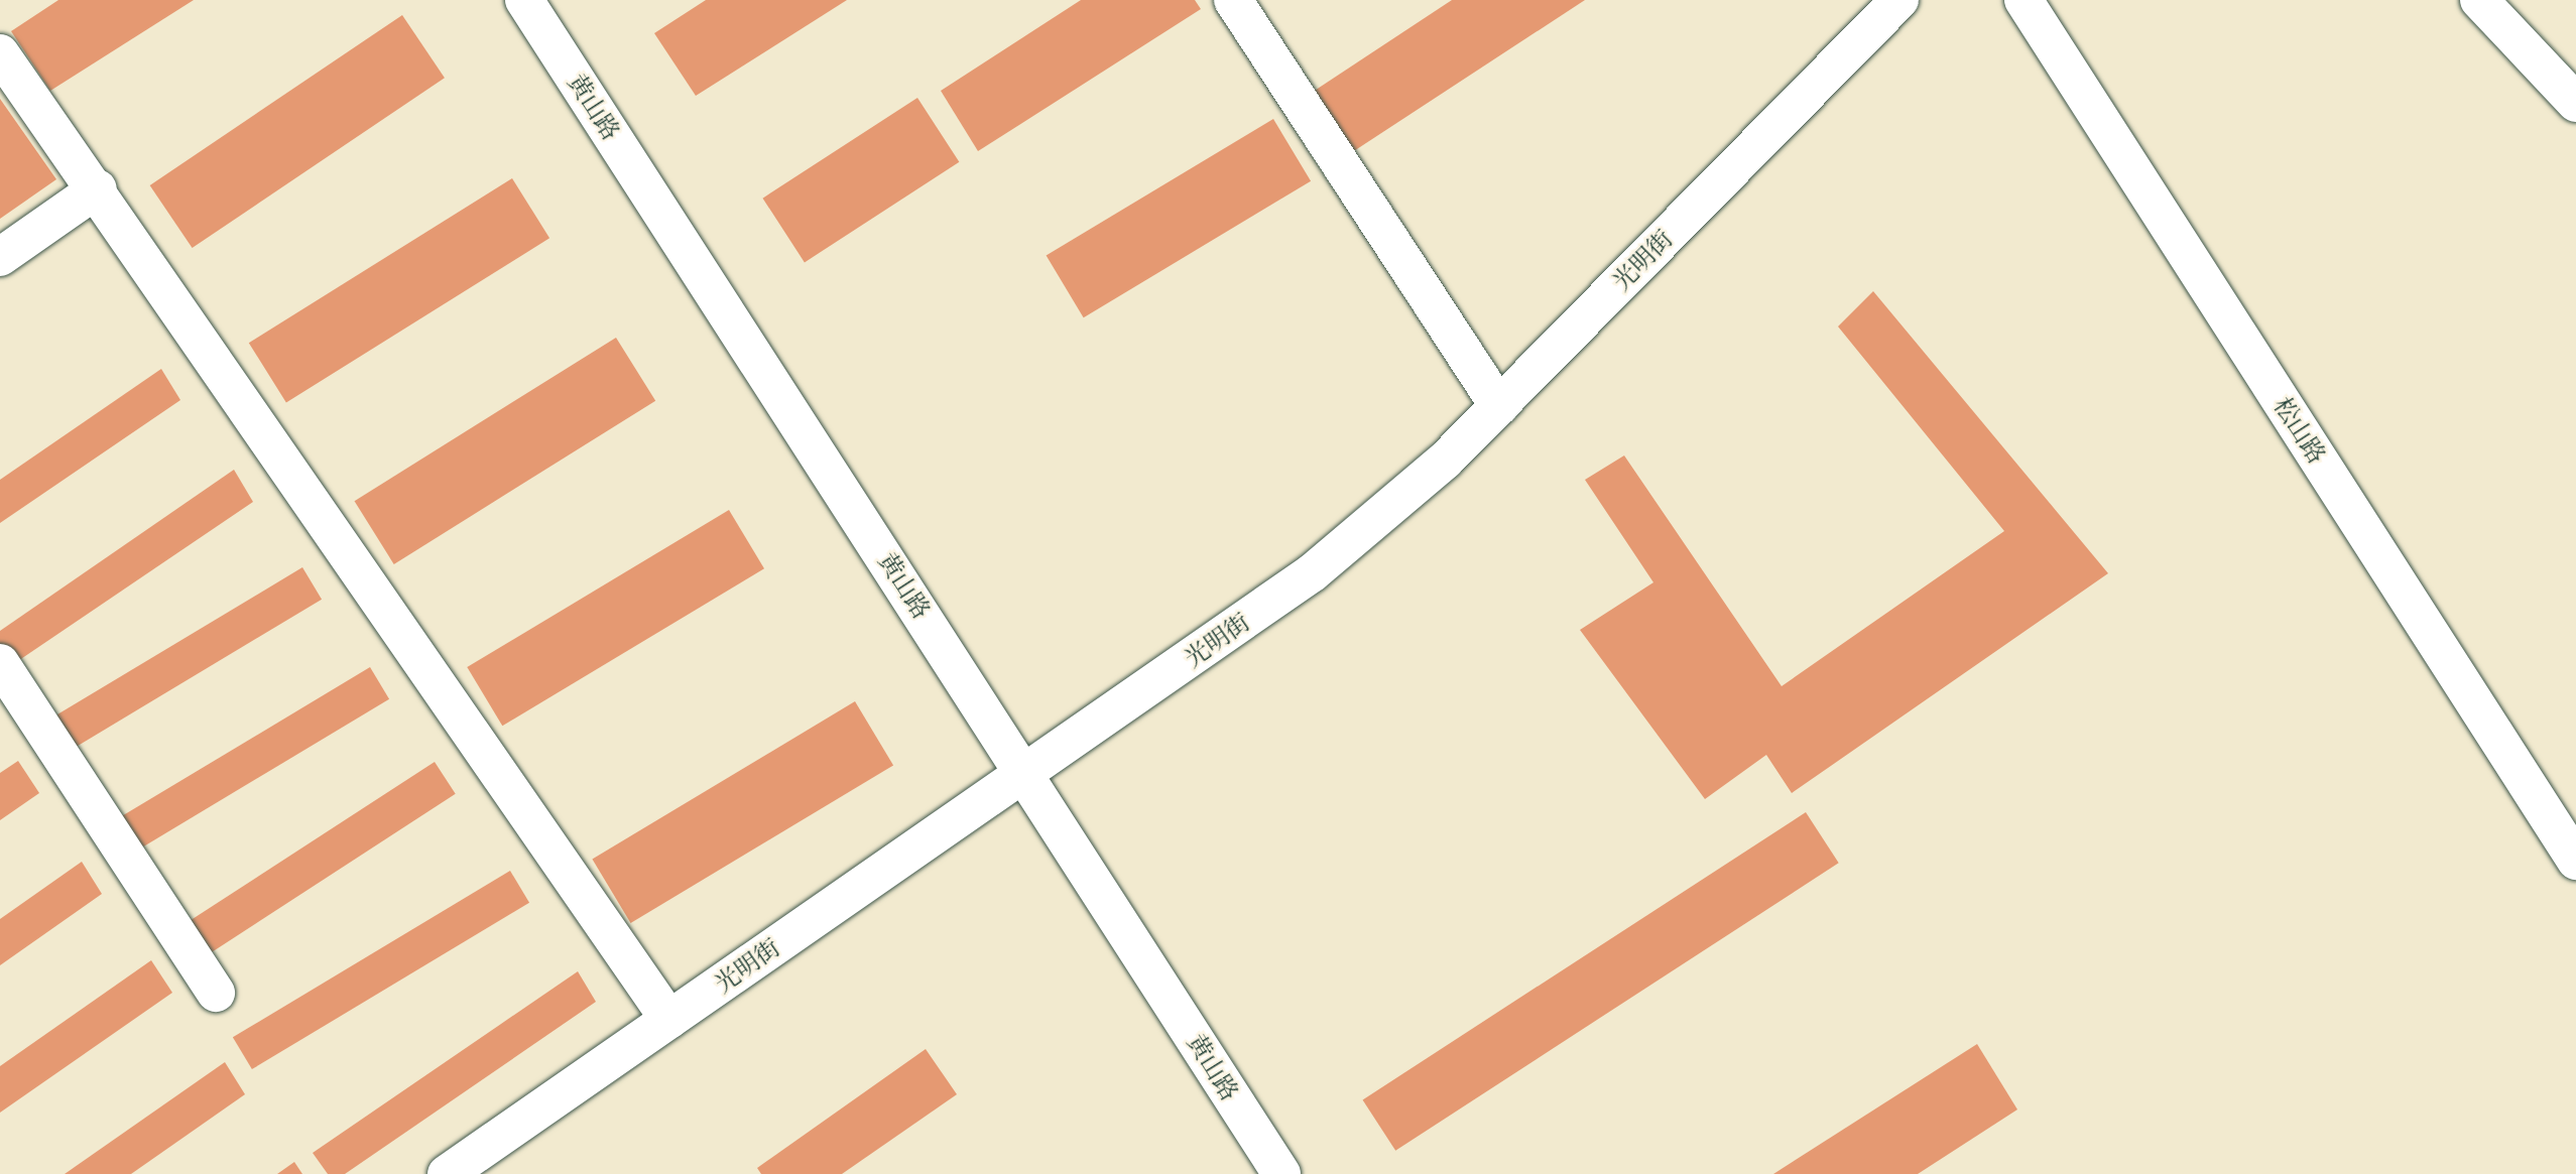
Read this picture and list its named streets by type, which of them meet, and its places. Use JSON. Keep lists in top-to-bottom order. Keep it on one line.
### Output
{"streets":{"street":["黄山路","光明街","松山路"]},"crossings":[["黄山路","光明街"]]}
